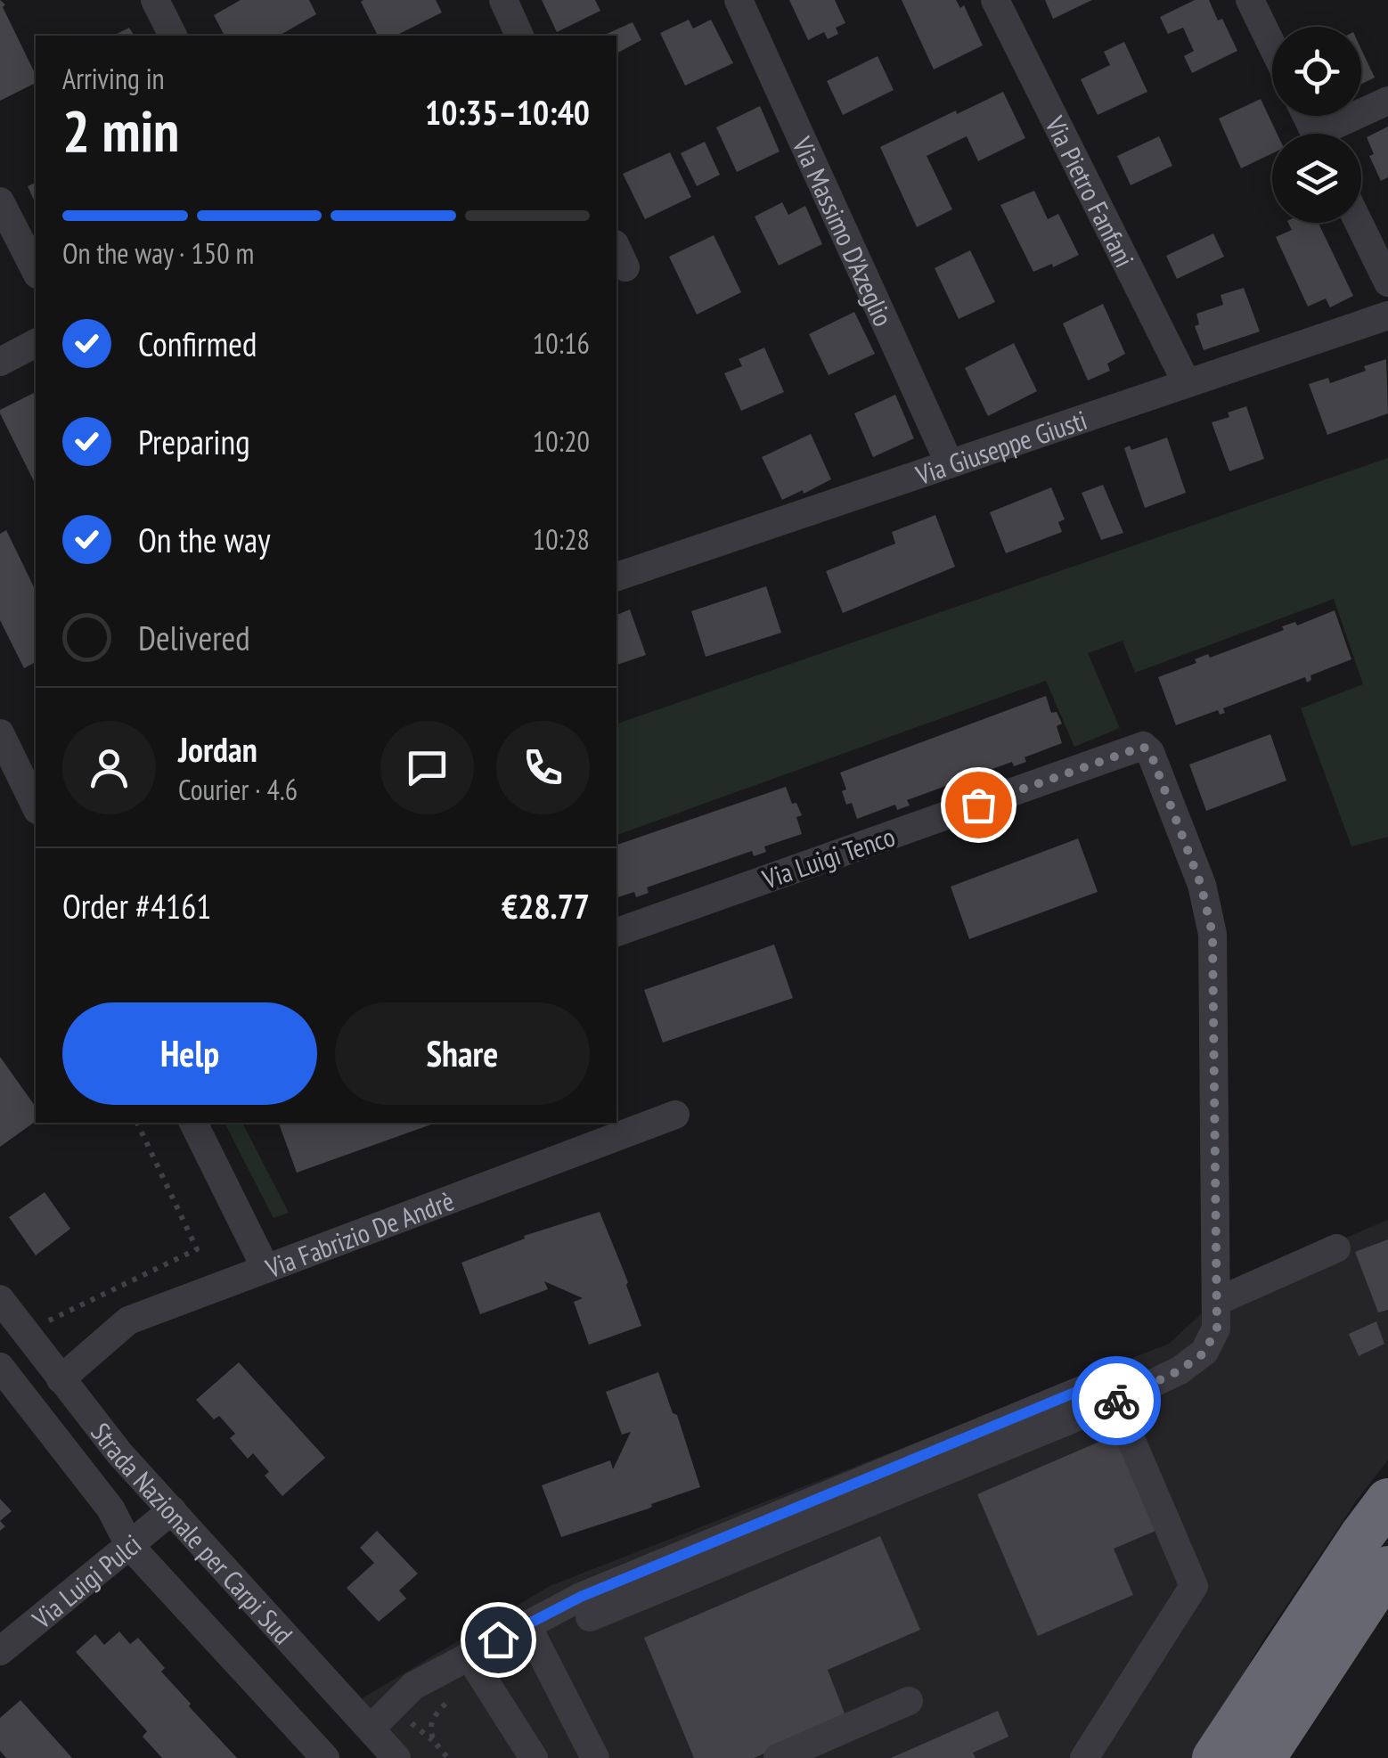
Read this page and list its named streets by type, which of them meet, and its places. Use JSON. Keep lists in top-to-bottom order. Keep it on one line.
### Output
{"streets":{"street":["Via Pietro Fanfani","Via Massimo D'Azeglio","Via Giuseppe Giusti","Via Luigi Tenco","Via Fabrizio De Andrè","Strada Nazionale per Carpi Sud","Via Luigi Pulci"]},"crossings":[["Via Pietro Fanfani","Via Giuseppe Giusti"],["Via Massimo D'Azeglio","Via Giuseppe Giusti"],["Via Fabrizio De Andrè","Strada Nazionale per Carpi Sud"],["Strada Nazionale per Carpi Sud","Via Luigi Pulci"]],"page":{"heading":["2 min","Arriving in","10:35–10:40"],"panel":["Jordan","Courier · 4.6","Order #4161","€28.77"],"bar":"On the way · 150 m","list":[["Confirmed","10:16"],["Preparing","10:20"],["On the way","10:28"],"Delivered"],"buttons":["Help","Share"]}}
